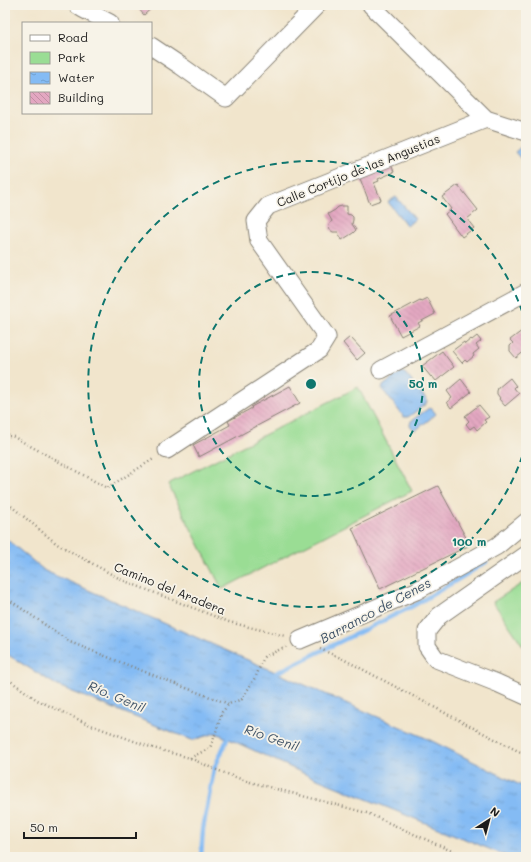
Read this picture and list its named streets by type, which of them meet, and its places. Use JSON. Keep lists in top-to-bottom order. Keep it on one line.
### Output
{"streets":{"street":["Calle Cortijo de las Angustias"],"path":["Camino del Aradera"]},"water":["Barranco de Cenes","Río. Genil","Río Genil"],"legend":["Road","Park","Water","Building"],"scale_bar":"50 m","north":"top right","rings":["50 m","100 m"]}
